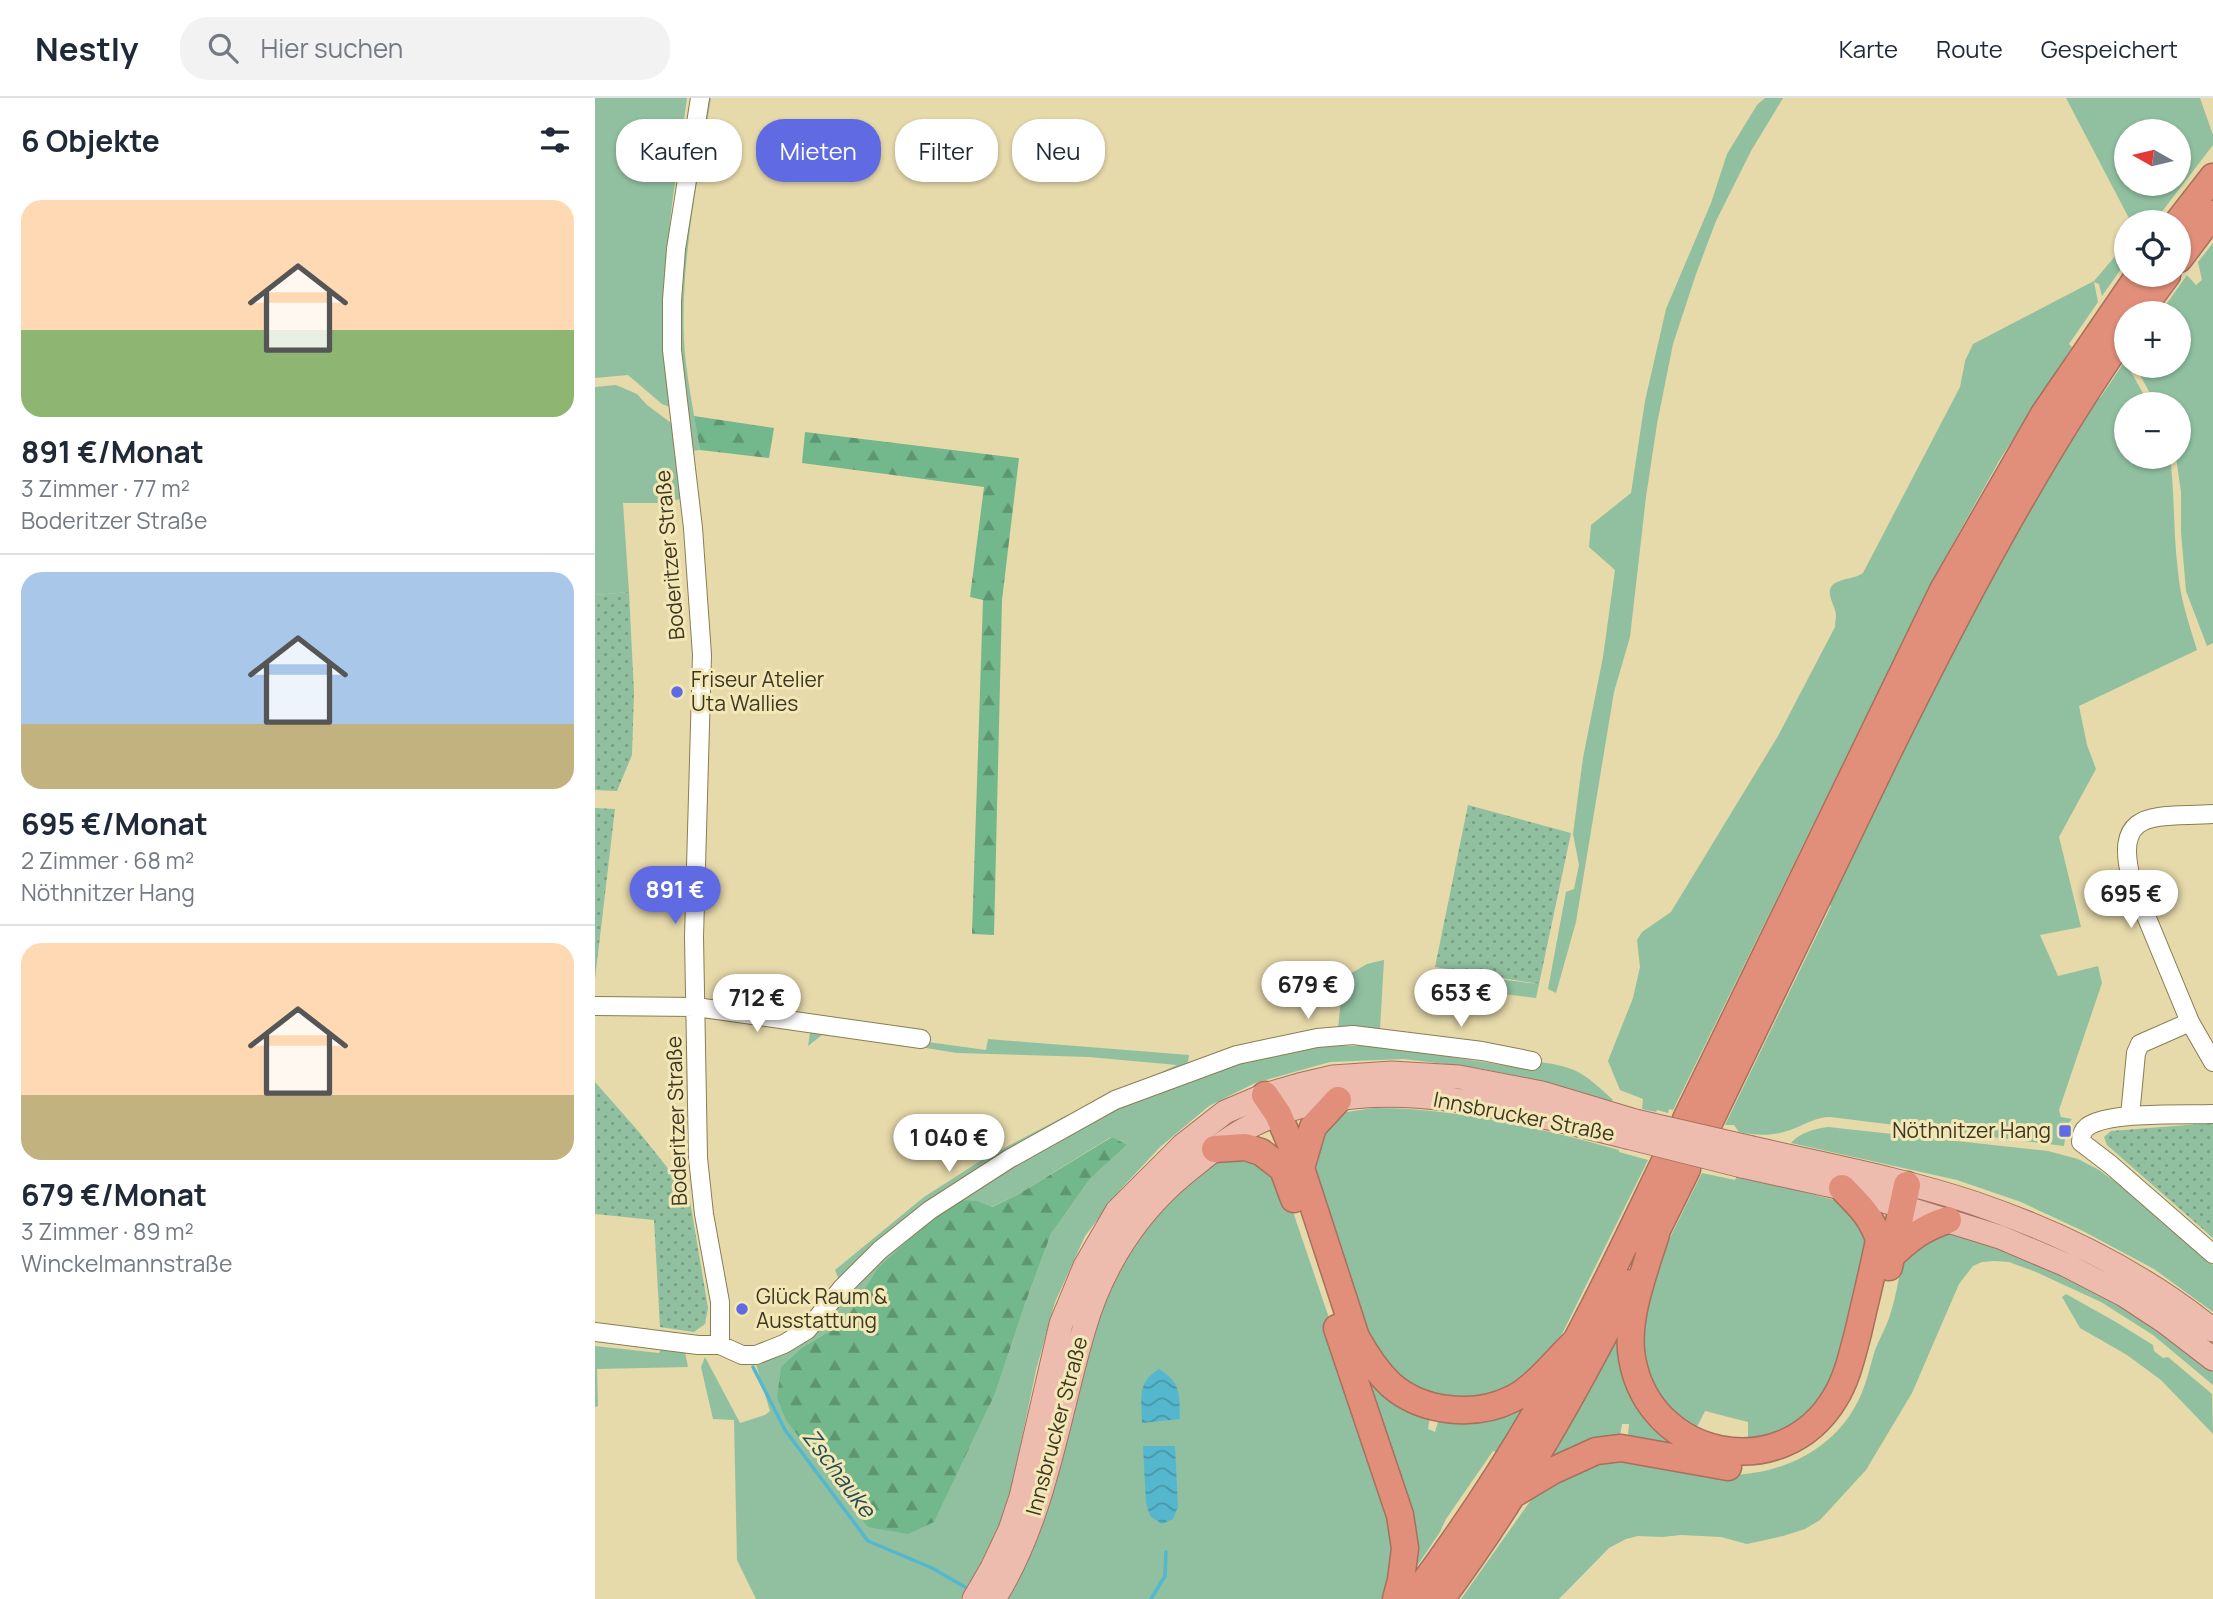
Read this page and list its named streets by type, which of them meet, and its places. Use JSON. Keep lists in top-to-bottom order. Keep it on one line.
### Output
{"streets":{"main road":["Innsbrucker Straße"],"street":["Boderitzer Straße"]},"water":["Zschauke"],"places":{"other":["Friseur Atelier Uta Wallies","Glück Raum & Ausstattung"],"transit":["Nöthnitzer Hang"]},"north":"left","page":{"header":"Nestly","search":"Hier suchen","nav":["Karte","Route","Gespeichert"],"heading":"6 Objekte","map_buttons":["+","−"],"chip":["Kaufen","Mieten","Filter","Neu"],"list":[{"name":"891 €/Monat","note":"3 Zimmer · 77 m² · Boderitzer Straße"},{"name":"695 €/Monat","note":"2 Zimmer · 68 m² · Nöthnitzer Hang"},{"name":"679 €/Monat","note":"3 Zimmer · 89 m² · Winckelmannstraße"}],"price":["891 €","695 €","679 €","653 €","712 €","1 040 €"]}}
